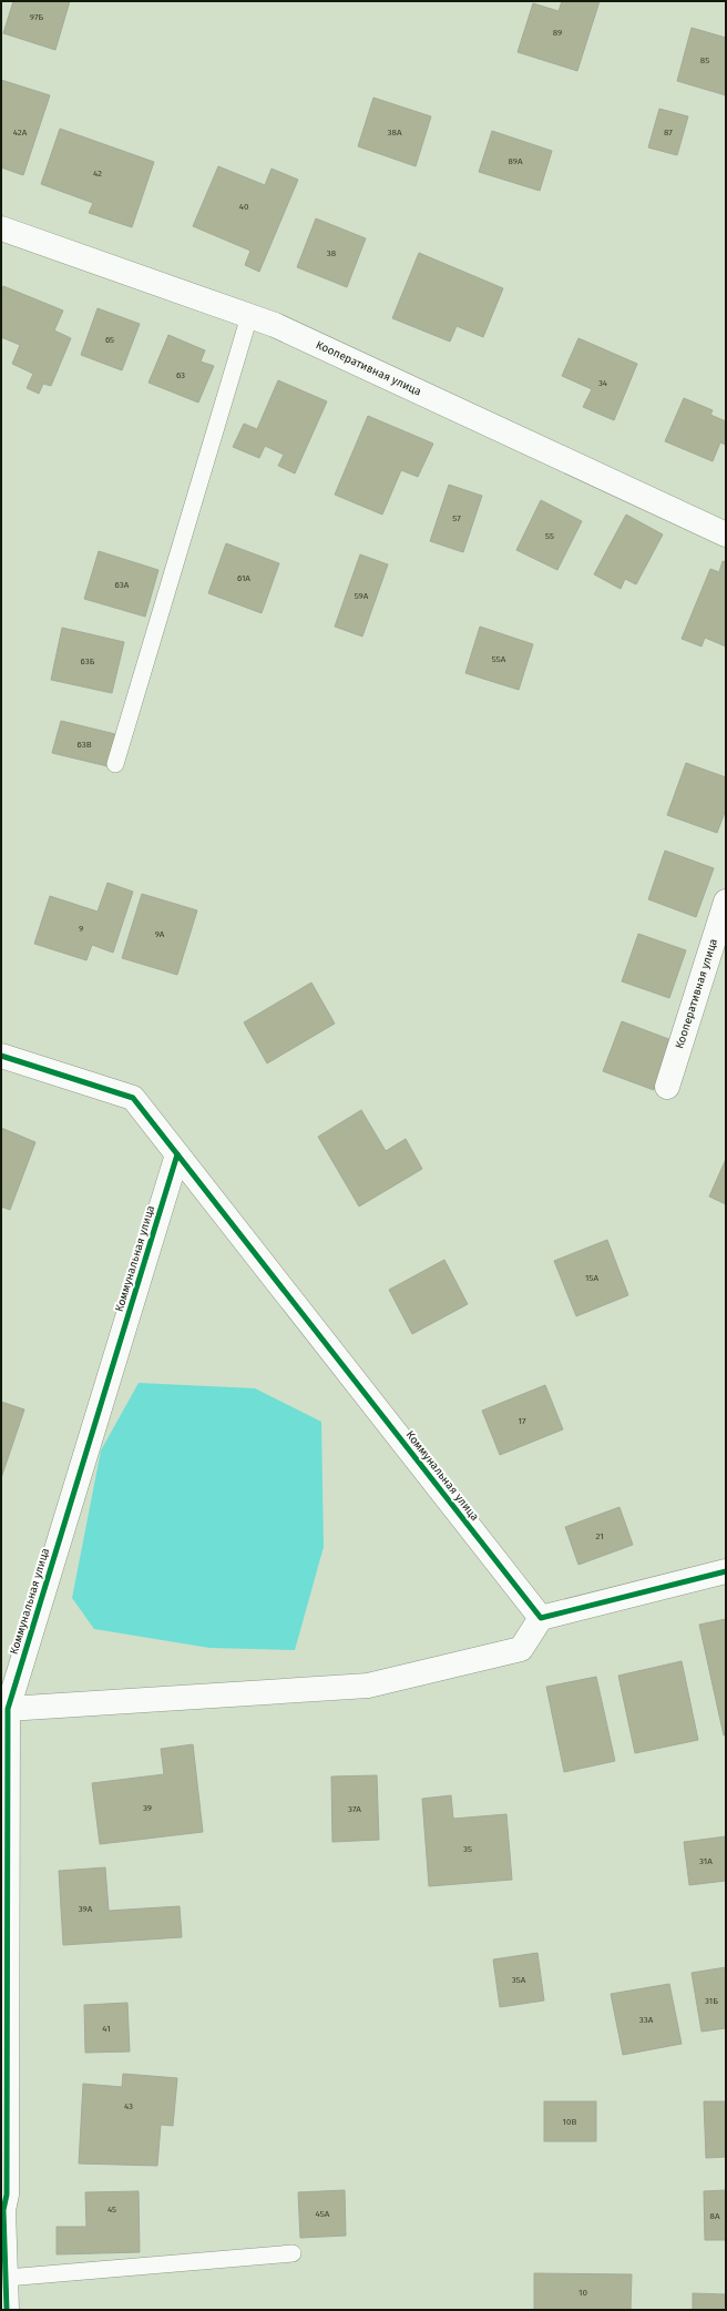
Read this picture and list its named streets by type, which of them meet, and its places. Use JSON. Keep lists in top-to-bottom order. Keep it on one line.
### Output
{"streets":{"street":["Кооперативная улица","Коммунальная улица"]},"house_numbers":["97Б","89","85","42А","38А","87","89А","42","40","38","65","63","34","57","55","61А","63А","59А","55А","63Б","63В","9","9А","15А","17","21","39","37А","35","31А","39А","35А","31Б","33A","41","43","10В","45","45А","8А","10"]}
